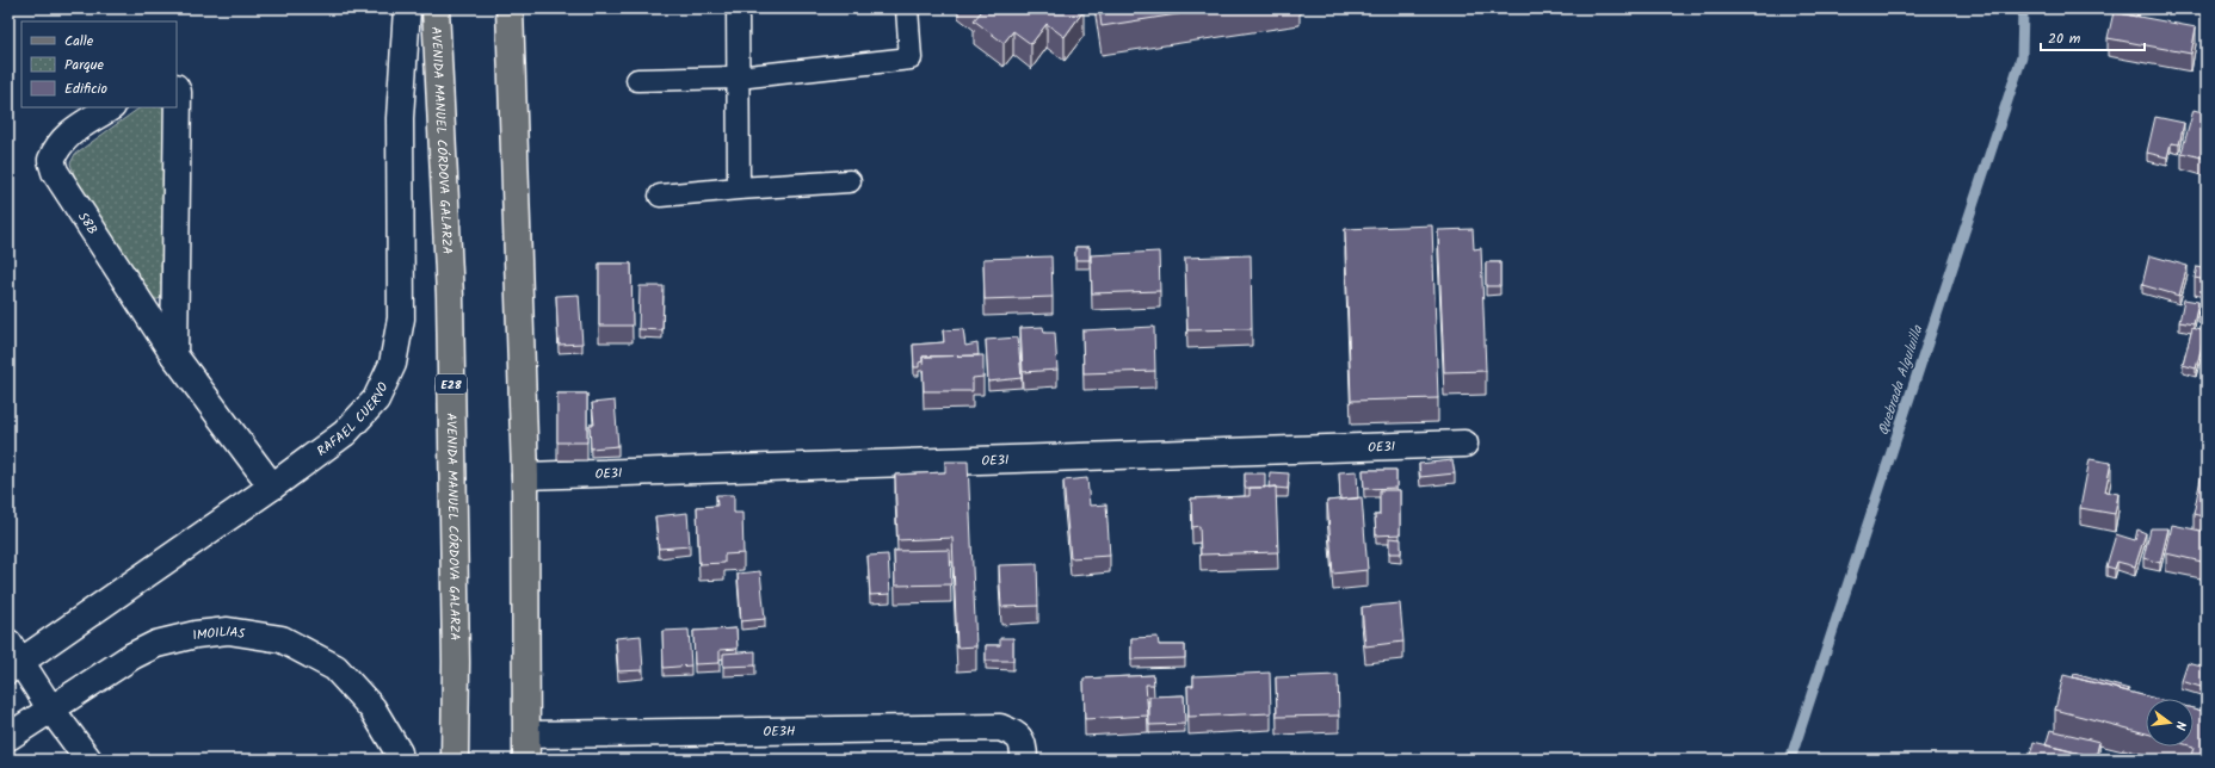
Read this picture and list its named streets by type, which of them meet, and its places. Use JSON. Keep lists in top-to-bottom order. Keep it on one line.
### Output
{"streets":{"main road":["AVENIDA MANUEL CÓRDOVA GALARZA","E28"],"street":["S8B","RAFAEL CUERVO","OE3I","IMOILIAS","OE3H"]},"crossings":[["S8B","RAFAEL CUERVO"]],"water":["Quebrada Alguluilla"],"legend":["Calle","Parque","Edificio"],"scale_bar":"20 m","north":"right"}
